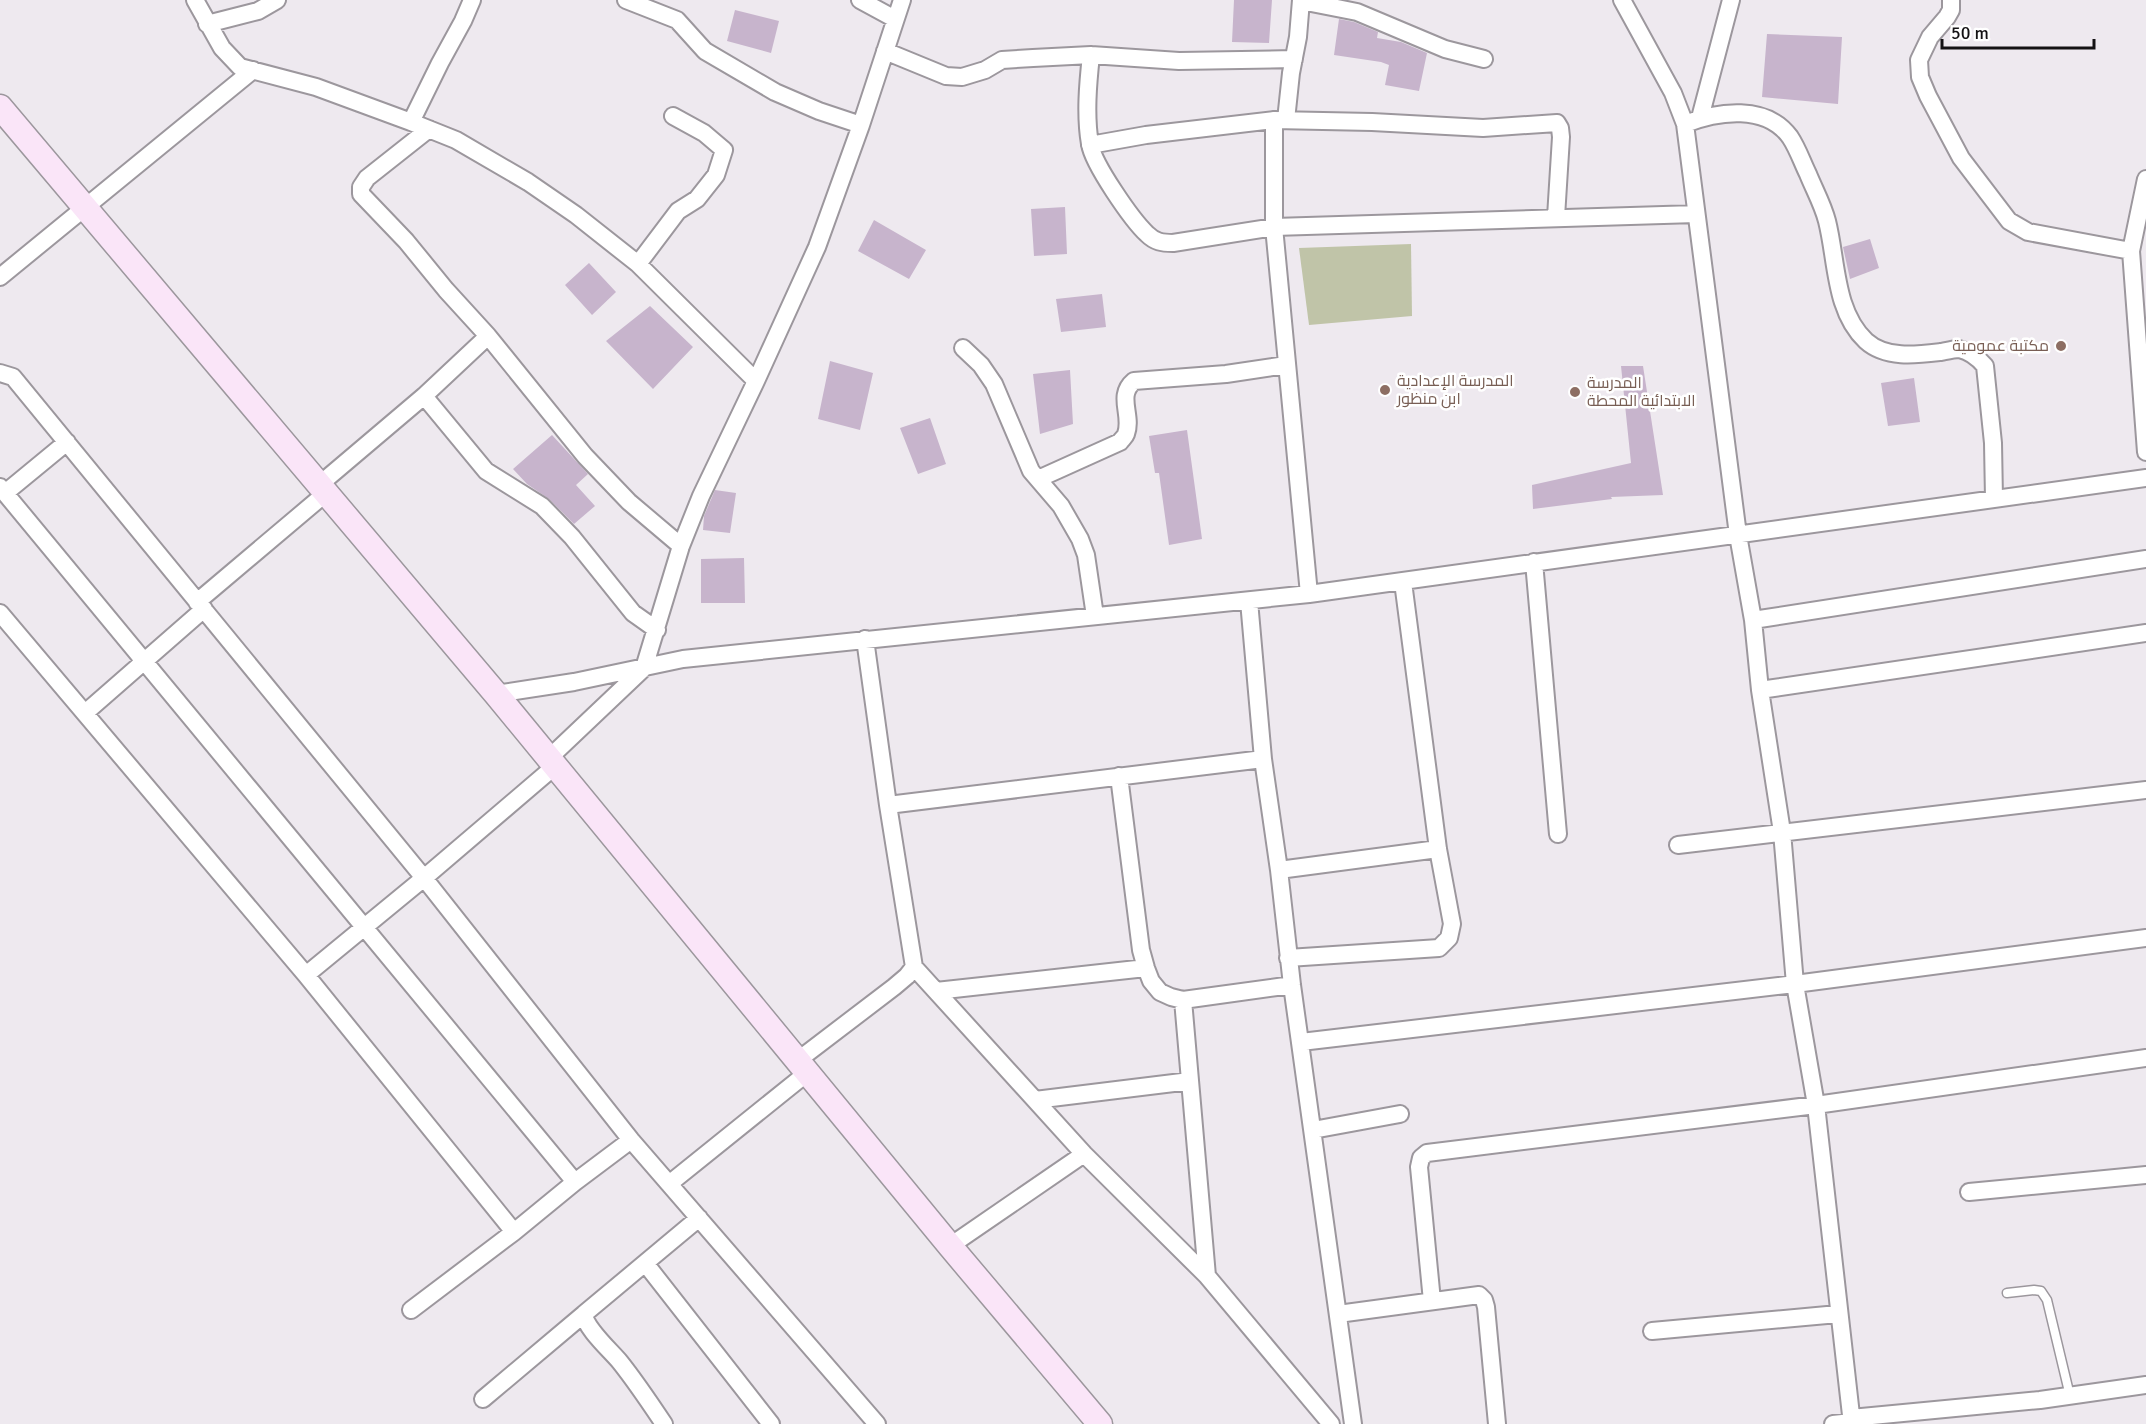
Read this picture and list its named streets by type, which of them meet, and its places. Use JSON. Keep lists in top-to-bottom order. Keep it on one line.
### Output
{"places":["مكتبة عمومية","المدرسة الإعدادية ابن منظور","المدرسة الابتدائية المحطة"],"scale_bar":"50 m"}
